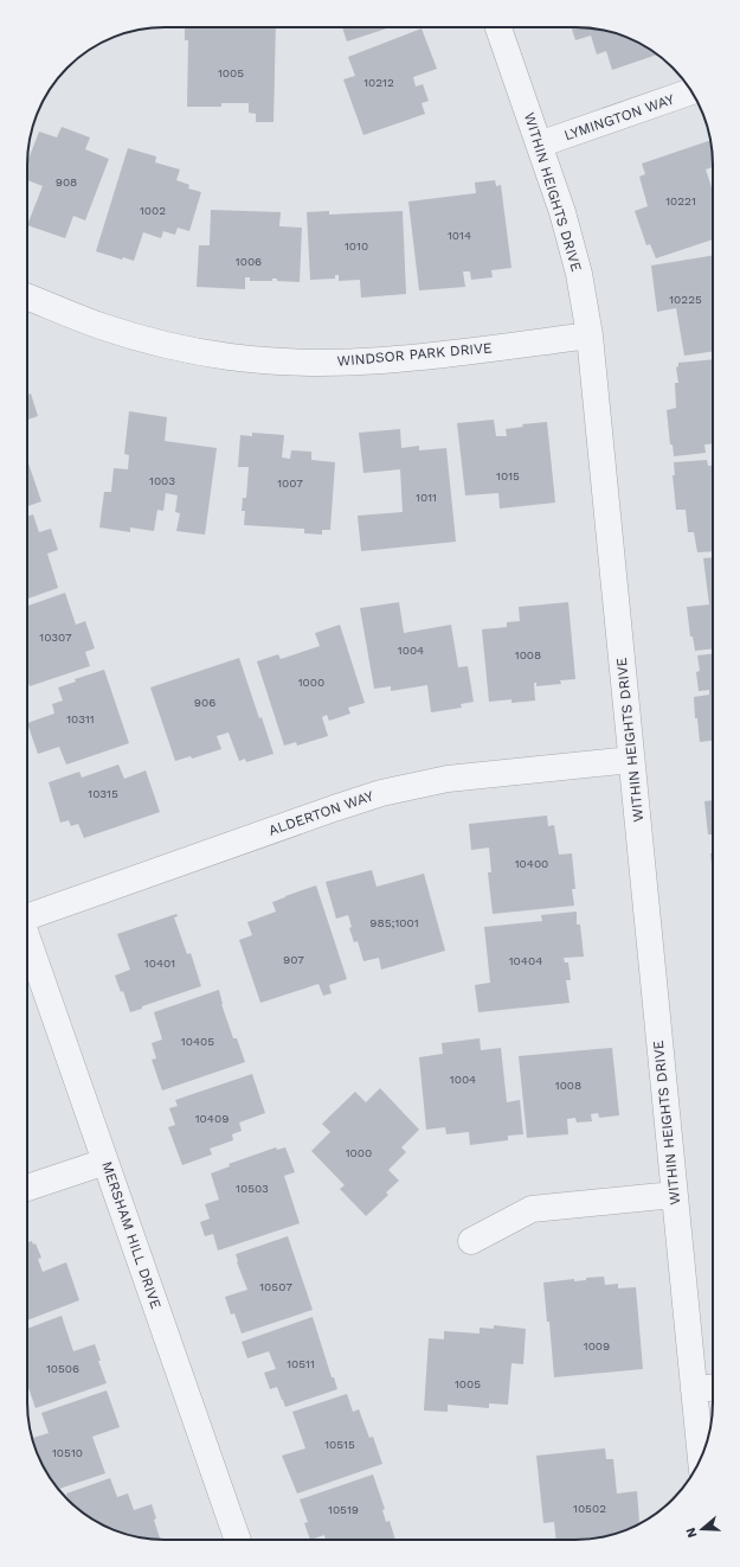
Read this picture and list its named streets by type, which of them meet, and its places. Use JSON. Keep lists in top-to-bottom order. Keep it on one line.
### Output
{"streets":{"street":["LYMINGTON WAY","WITHIN HEIGHTS DRIVE","WINDSOR PARK DRIVE","ALDERTON WAY","MERSHAM HILL DRIVE"]},"crossings":[["LYMINGTON WAY","WITHIN HEIGHTS DRIVE"],["WITHIN HEIGHTS DRIVE","WINDSOR PARK DRIVE"],["WITHIN HEIGHTS DRIVE","ALDERTON WAY"]],"house_numbers":["1005","10212","908","10221","1002","1014","1010","1006","10225","1015","1003","1007","1011","10307","1004","1008","1000","906","10311","10315","10400","985;1001","907","10404","10401","10405","1004","1008","10409","1000","10503","10507","1009","10511","10506","1005","10515","10510","10502","10519"],"north":"left"}
